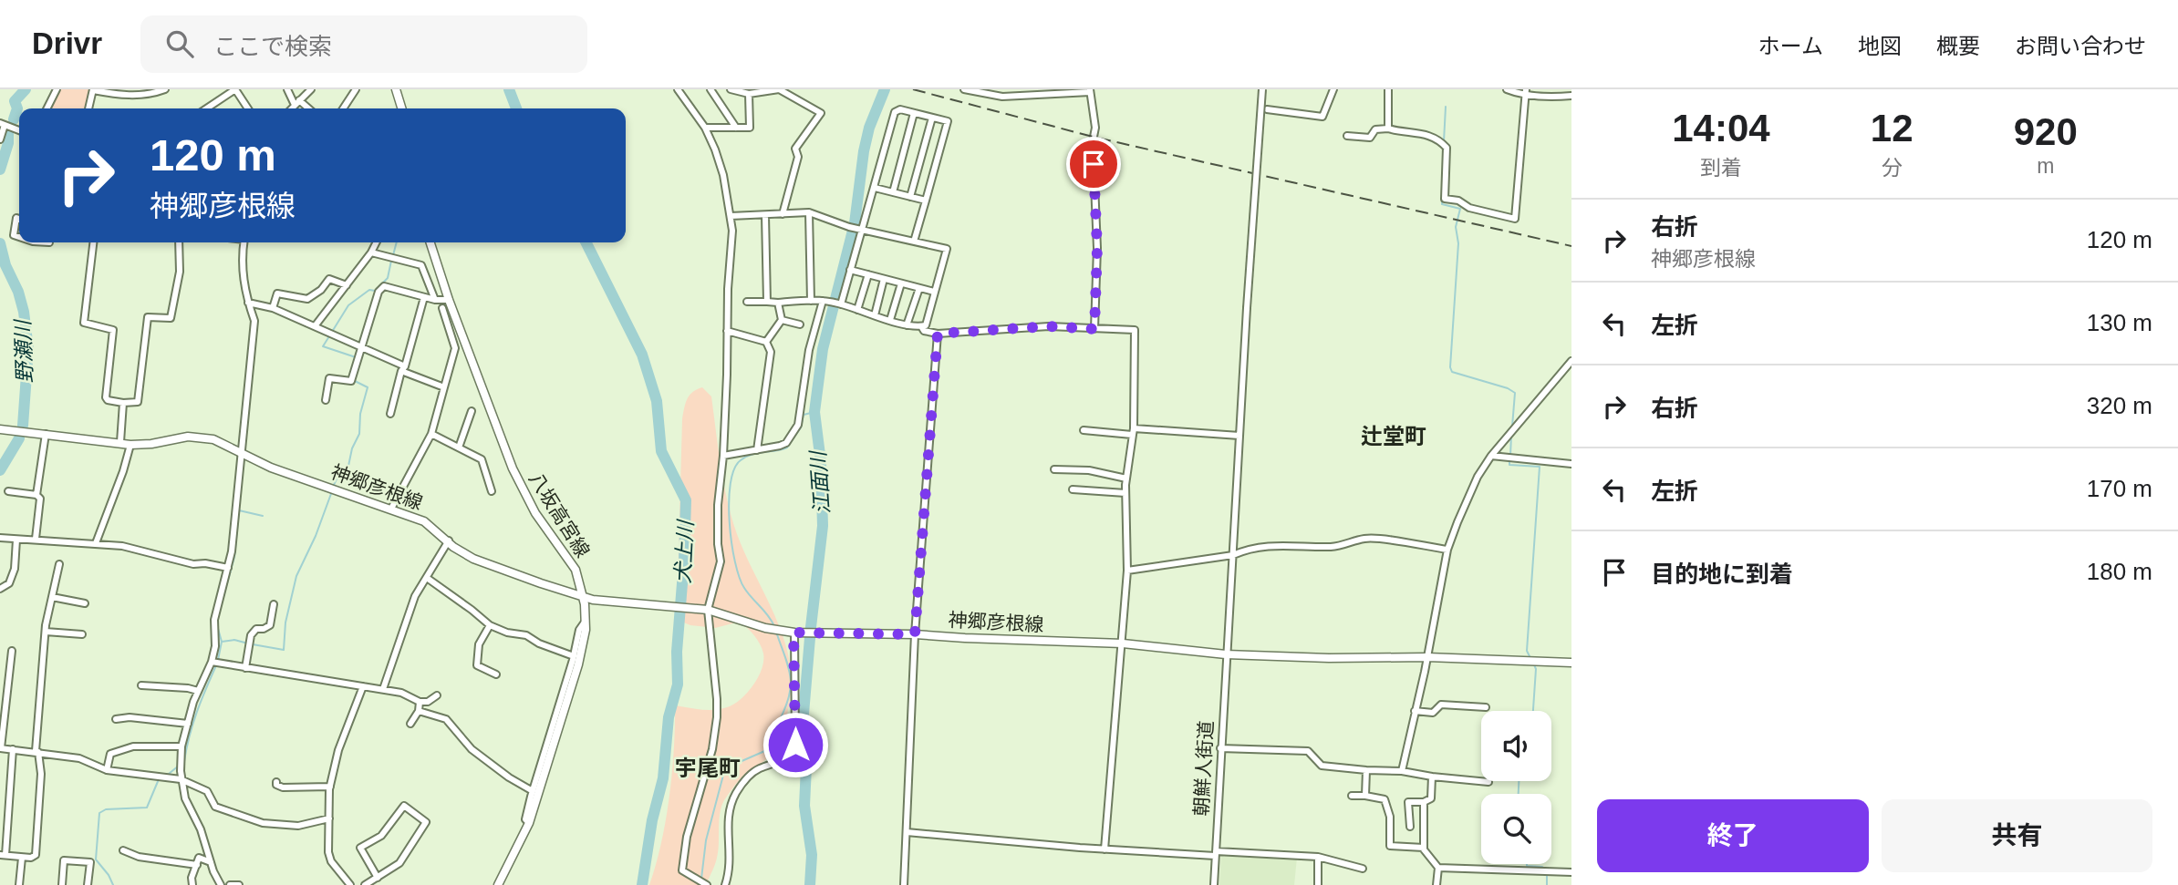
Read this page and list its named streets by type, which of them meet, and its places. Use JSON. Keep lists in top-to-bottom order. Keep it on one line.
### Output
{"streets":{"main road":["神郷彦根線","八坂高宮線"],"street":["朝鮮人街道"]},"crossings":[["神郷彦根線","八坂高宮線"],["神郷彦根線","朝鮮人街道"]],"districts":["辻堂町","宇尾町"],"water":["野瀬川","江面川","犬上川"],"page":{"header":"Drivr","search":"ここで検索","nav":["ホーム","地図","概要","お問い合わせ"],"eta":["14:04","到着","12","分","920","m"],"turn":["120 m","神郷彦根線"],"list":[{"name":"右折","note":"神郷彦根線","value":"120 m"},{"name":"左折","value":"130 m"},{"name":"右折","value":"320 m"},{"name":"左折","value":"170 m"},{"name":"目的地に到着","value":"180 m"}],"buttons":["終了","共有"]}}
